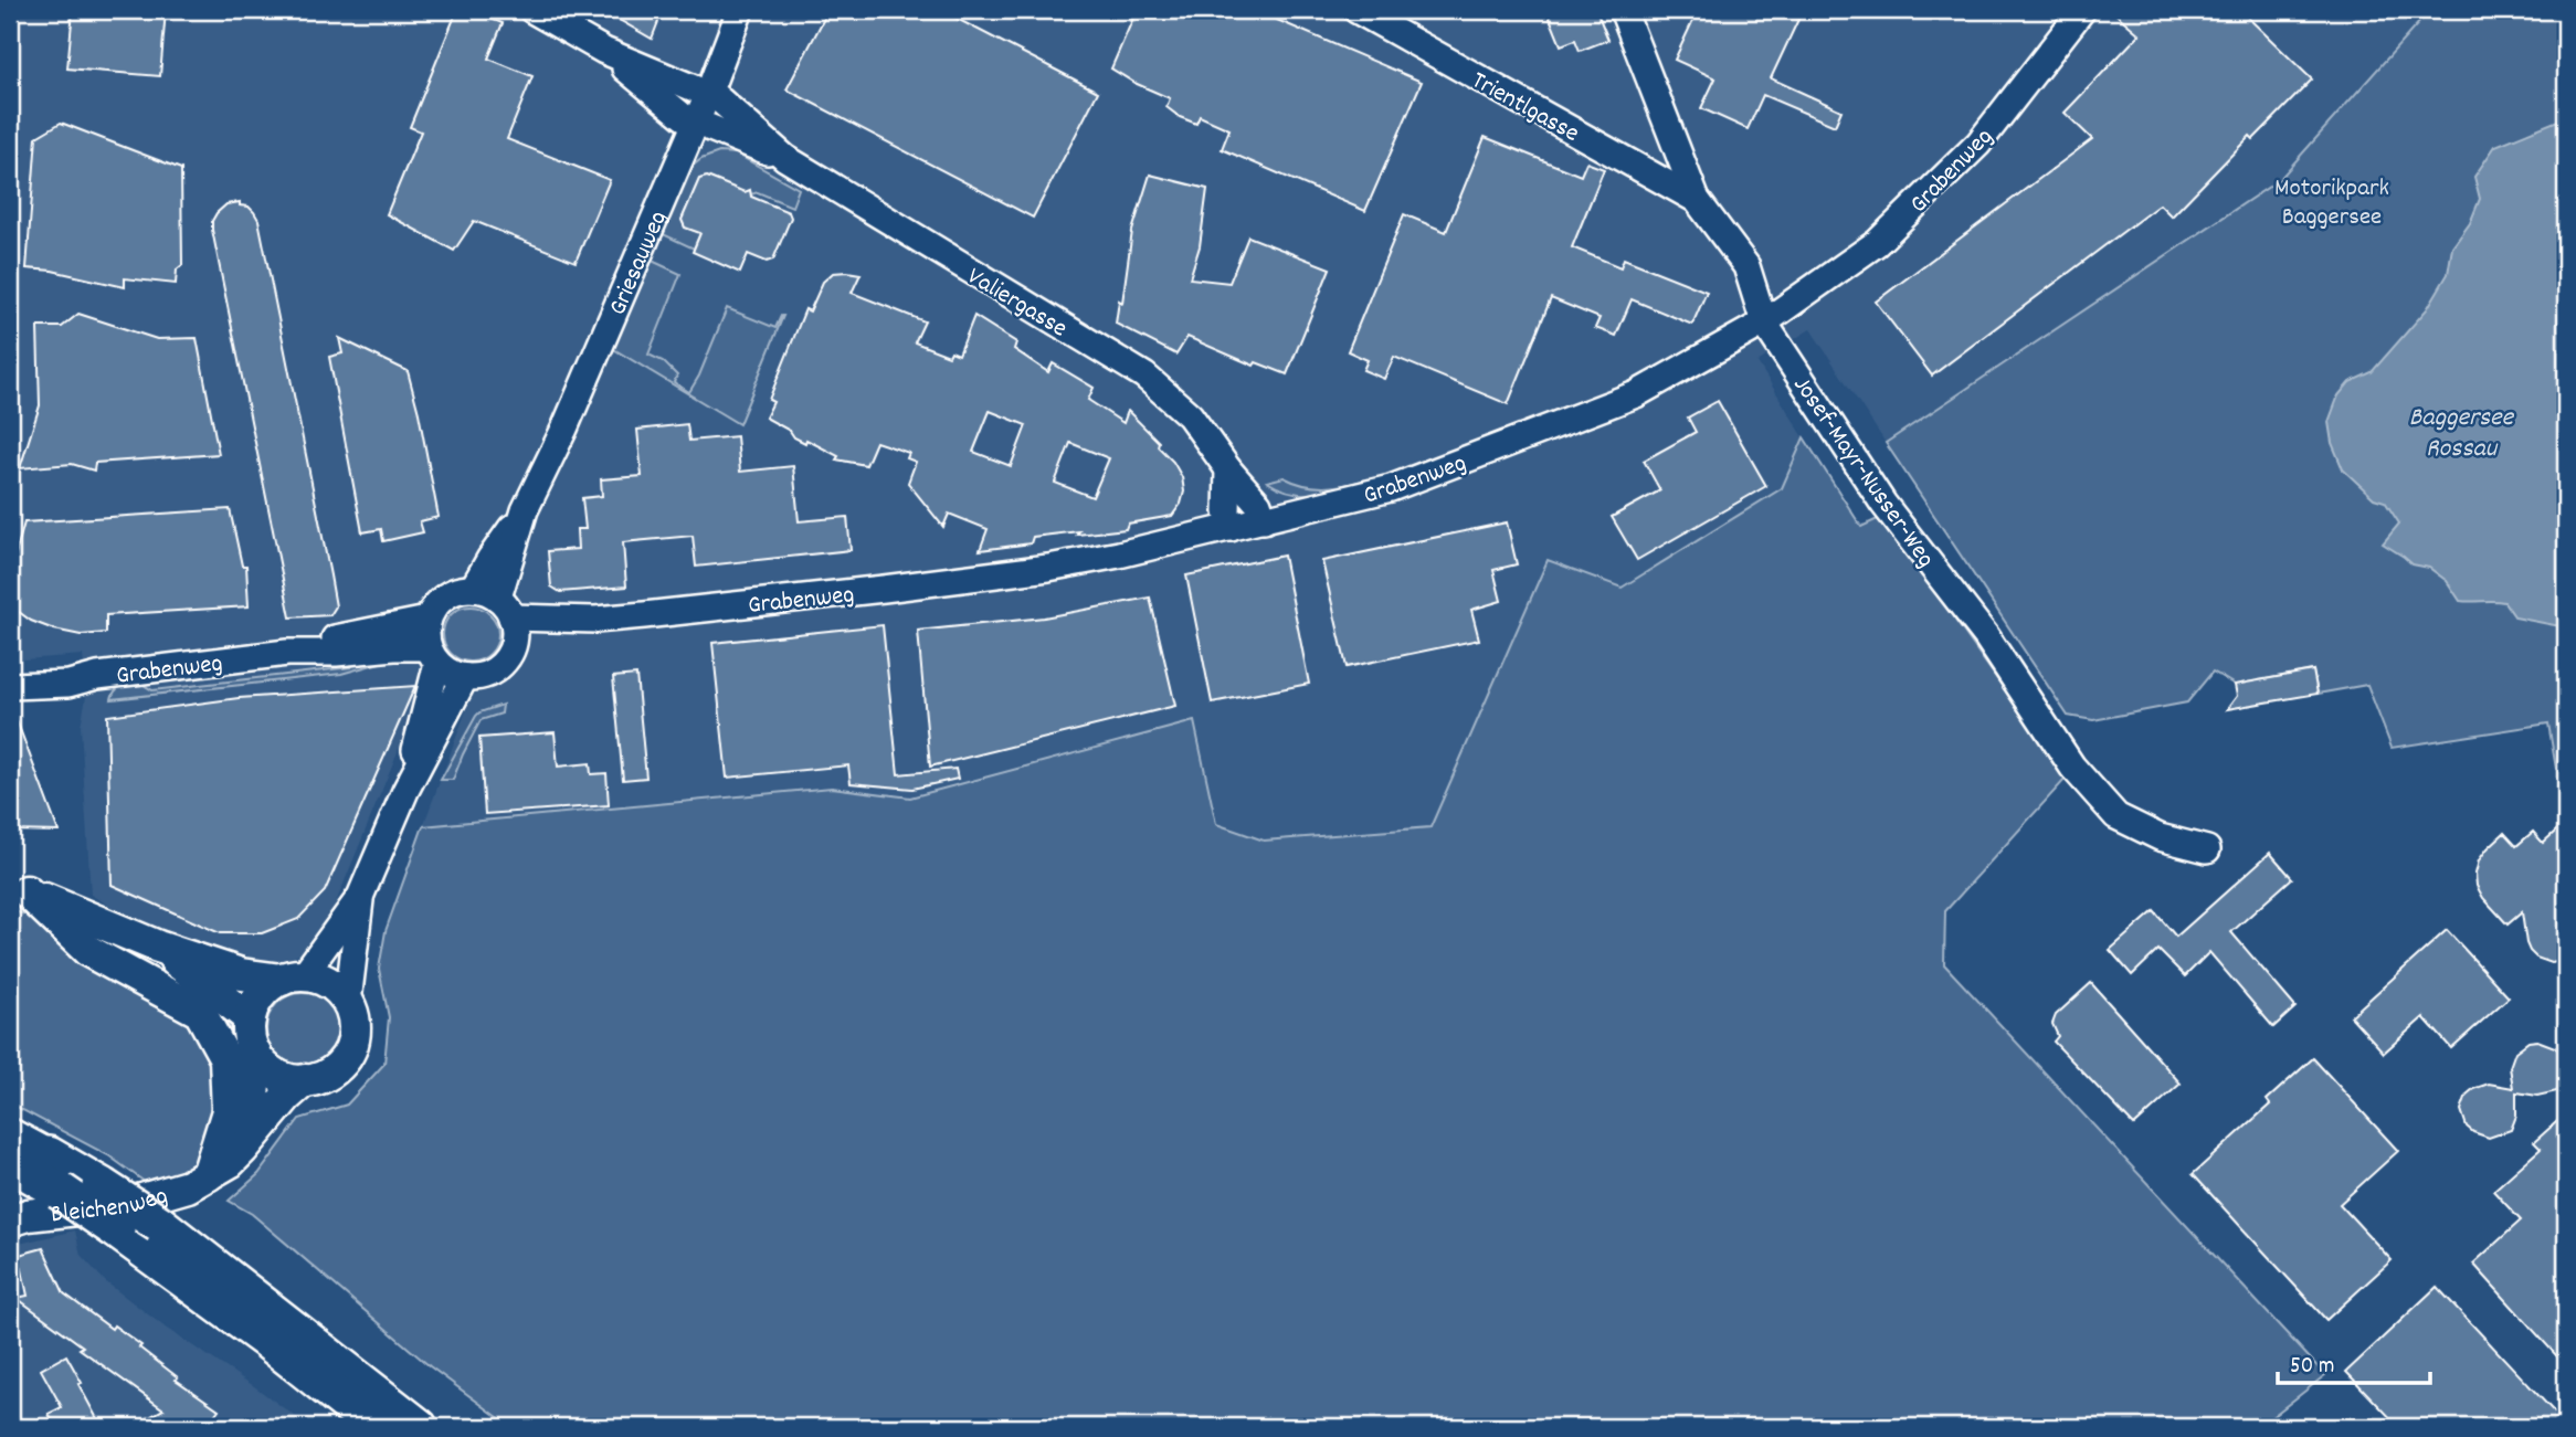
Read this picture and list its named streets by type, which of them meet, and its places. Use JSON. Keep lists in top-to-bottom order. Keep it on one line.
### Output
{"streets":{"main road":["Bleichenweg"],"street":["Trientlgasse","Grabenweg","Griesauweg","Valiergasse","Josef-Mayr-Nusser-Weg"]},"crossings":[["Trientlgasse","Josef-Mayr-Nusser-Weg"],["Grabenweg","Griesauweg"],["Grabenweg","Valiergasse"],["Grabenweg","Josef-Mayr-Nusser-Weg"],["Griesauweg","Valiergasse"]],"water":["Baggersee Rossau"],"parks":["Motorikpark Baggersee"],"scale_bar":"50 m"}
